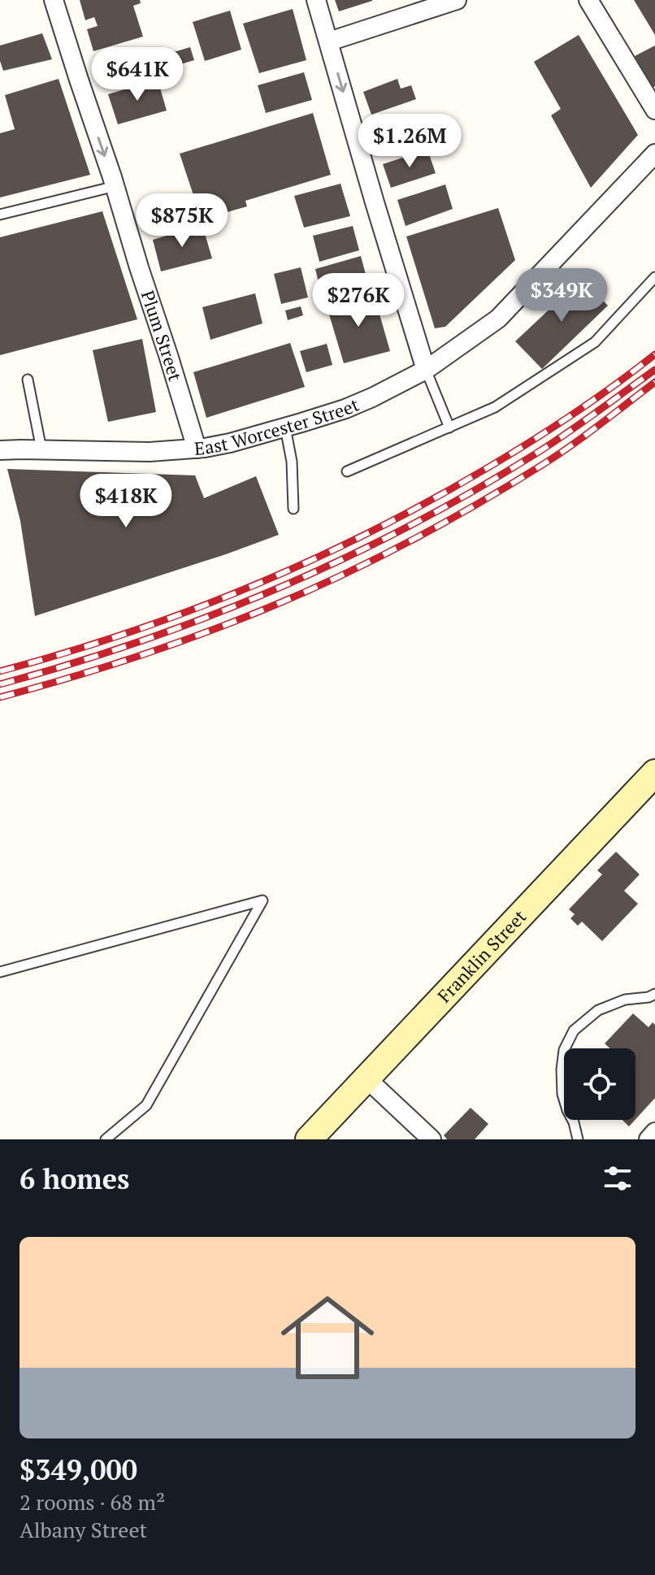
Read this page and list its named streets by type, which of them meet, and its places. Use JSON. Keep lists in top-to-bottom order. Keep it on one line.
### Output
{"streets":{"main road":["Franklin Street"],"street":["Plum Street","East Worcester Street"]},"crossings":[["Plum Street","East Worcester Street"]],"one_way":["Plum Street"],"page":{"price":["$641K","$1.26M","$875K","$349K","$276K","$418K"],"heading":"6 homes","list":[{"name":"$349,000","note":"2 rooms · 68 m² · Albany Street"}]}}
